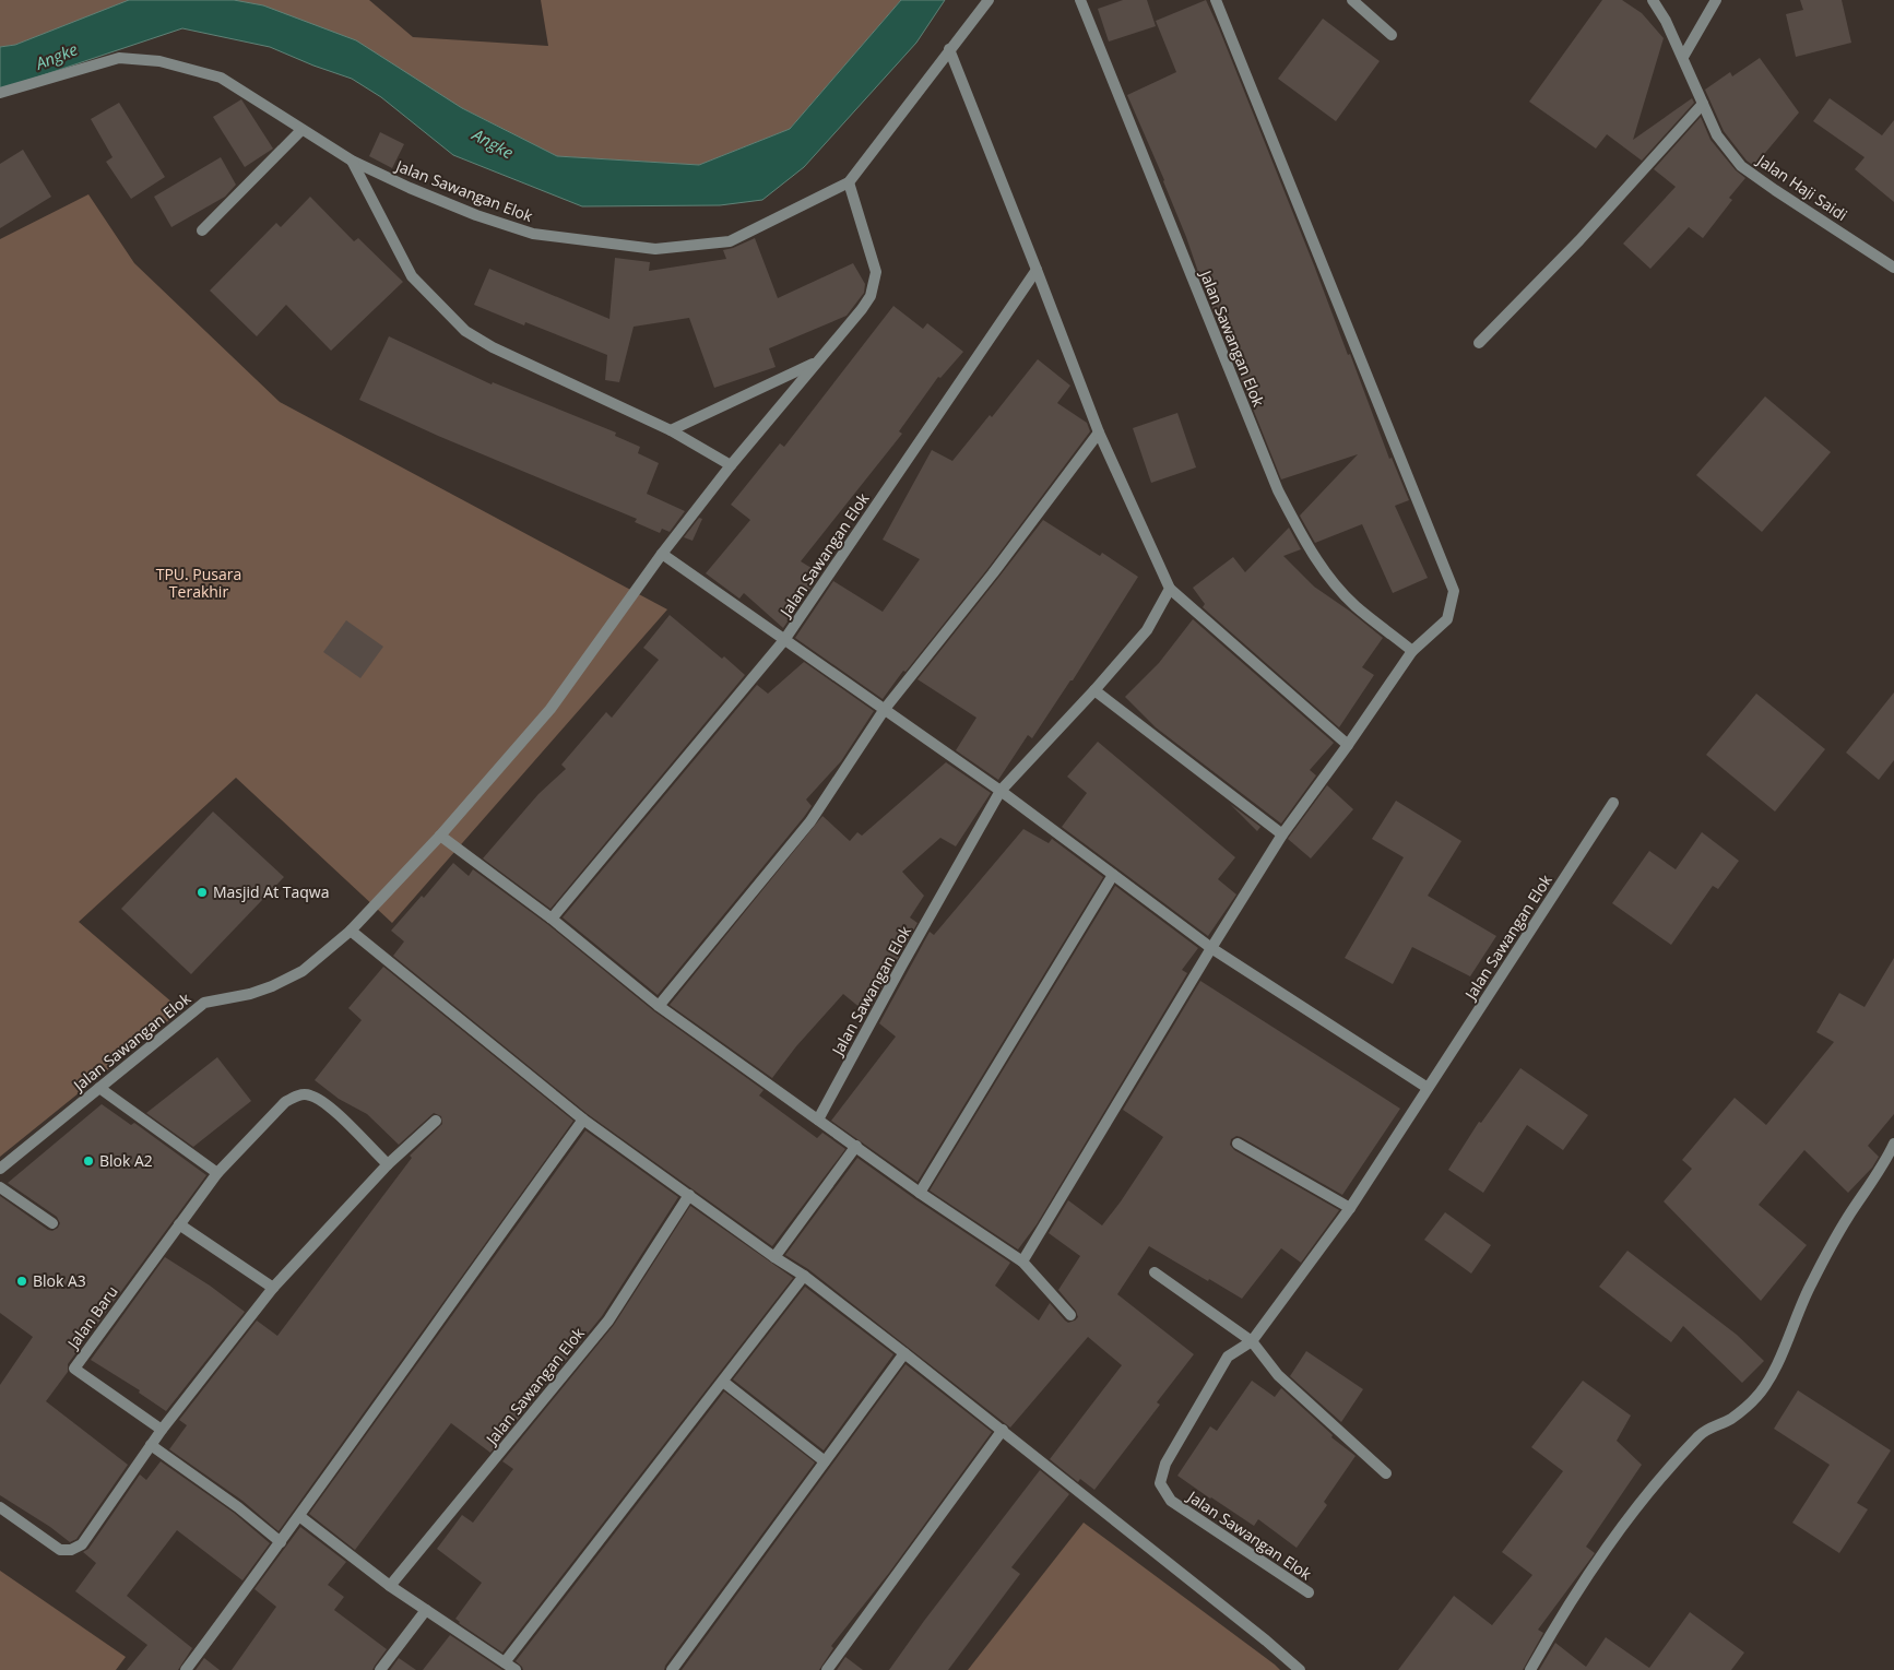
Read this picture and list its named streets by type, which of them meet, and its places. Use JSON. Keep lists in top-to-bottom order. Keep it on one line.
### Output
{"streets":{"street":["Jalan Haji Saidi","Jalan Sawangan Elok","Jalan Baru"]},"water":["Angke"],"parks":["TPU. Pusara Terakhir"],"places":["Masjid At Taqwa","Blok A2","Blok A3"]}
